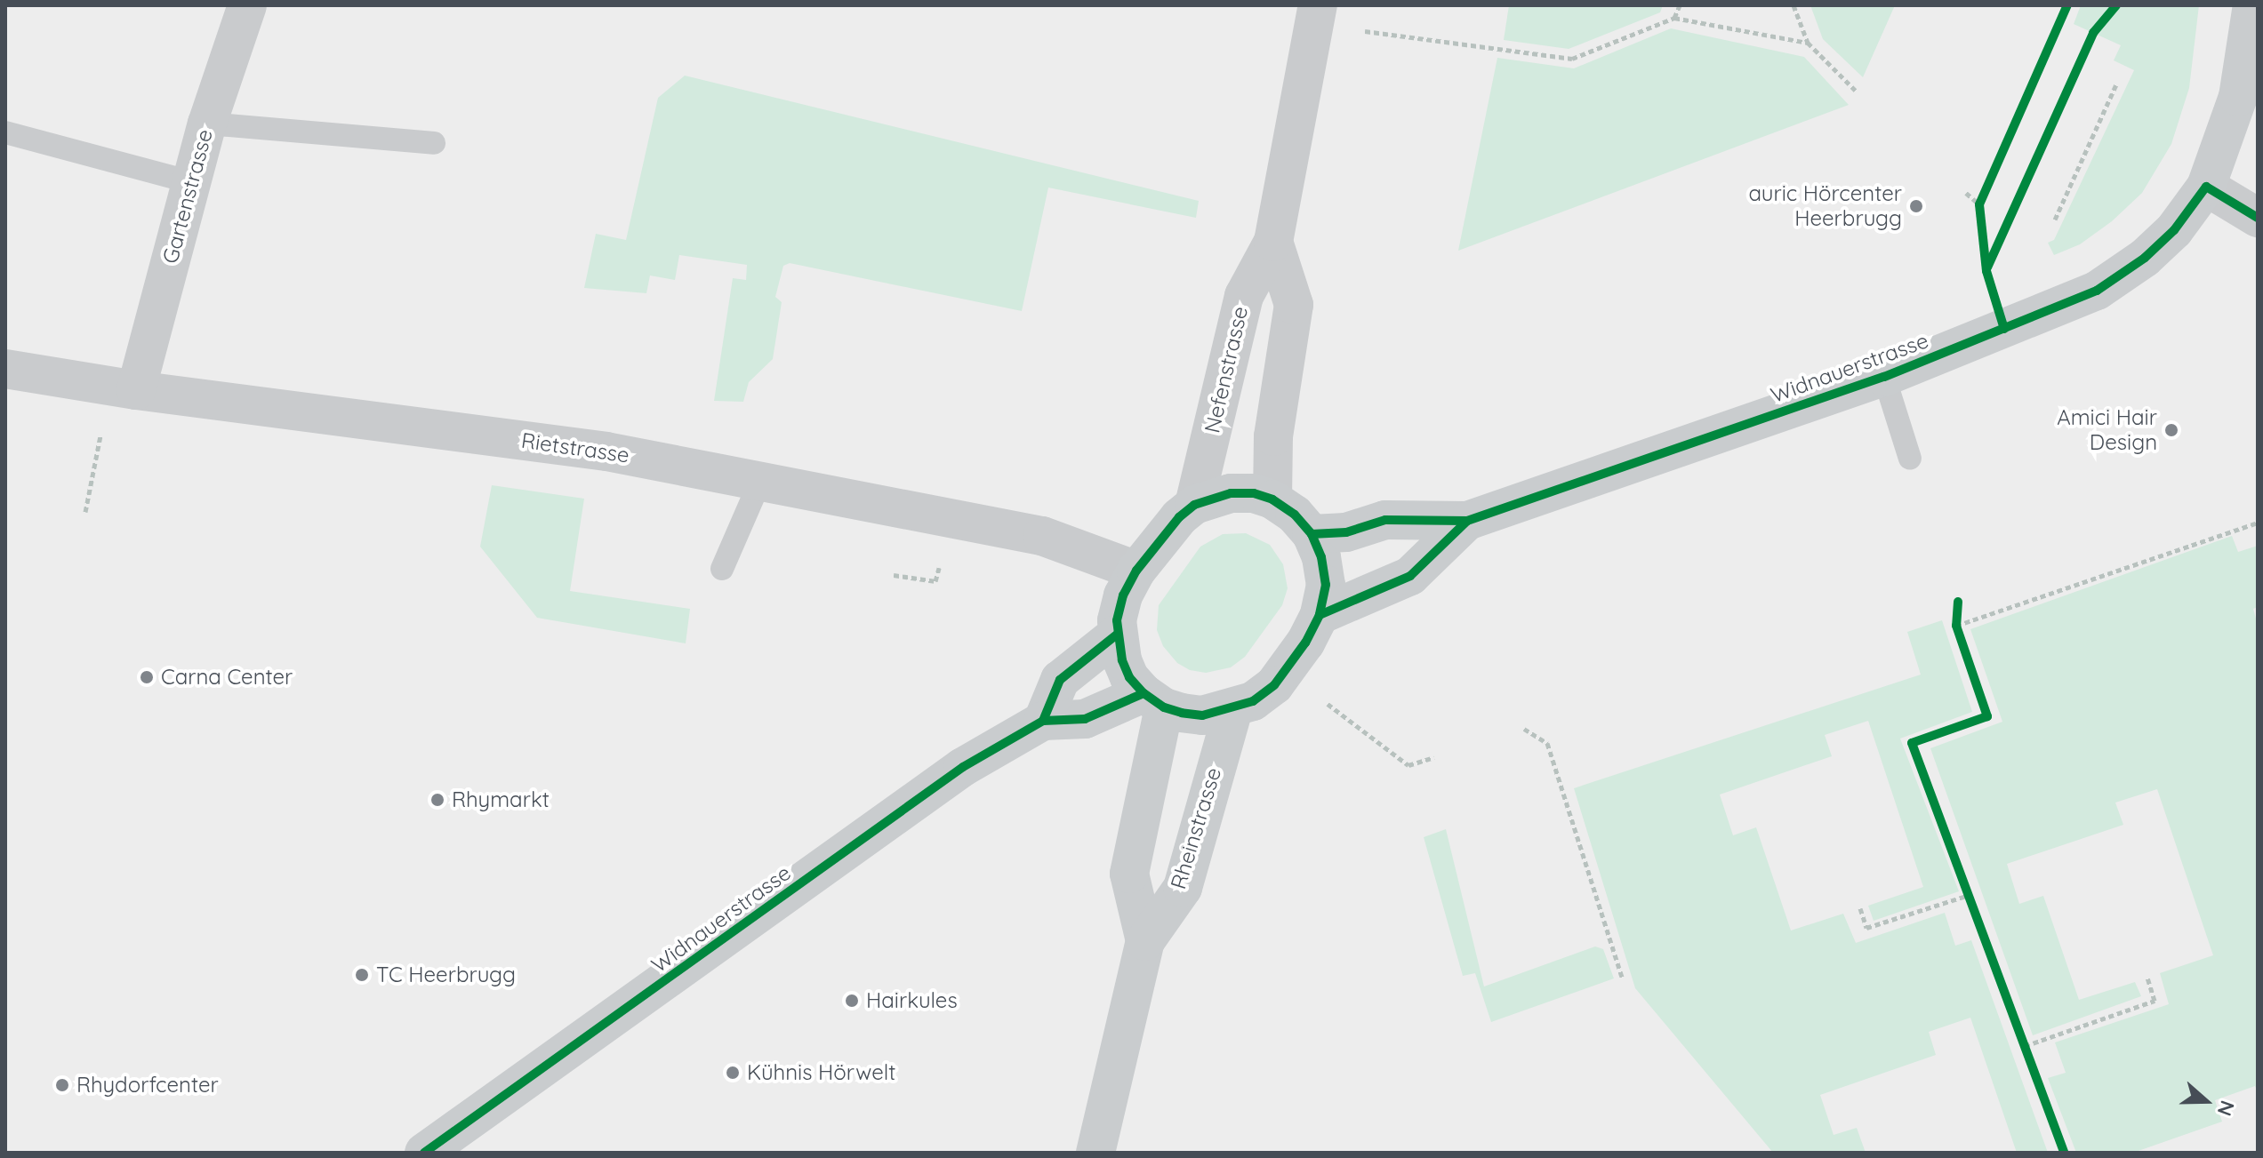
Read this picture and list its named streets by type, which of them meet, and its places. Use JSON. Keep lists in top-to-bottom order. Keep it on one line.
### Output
{"streets":{"main road":["Widnauerstrasse","Rheinstrasse"],"street":["Gartenstrasse","Nefenstrasse","Rietstrasse"]},"crossings":[["Gartenstrasse","Rietstrasse"],["Widnauerstrasse","Nefenstrasse"],["Widnauerstrasse","Rietstrasse"],["Widnauerstrasse","Rheinstrasse"],["Nefenstrasse","Rietstrasse"],["Nefenstrasse","Rheinstrasse"],["Rietstrasse","Rheinstrasse"]],"places":["auric Hörcenter Heerbrugg","Amici Hair Design","Carna Center","Rhymarkt","TC Heerbrugg","Hairkules","Kühnis Hörwelt","Rhydorfcenter"],"north":"right"}
